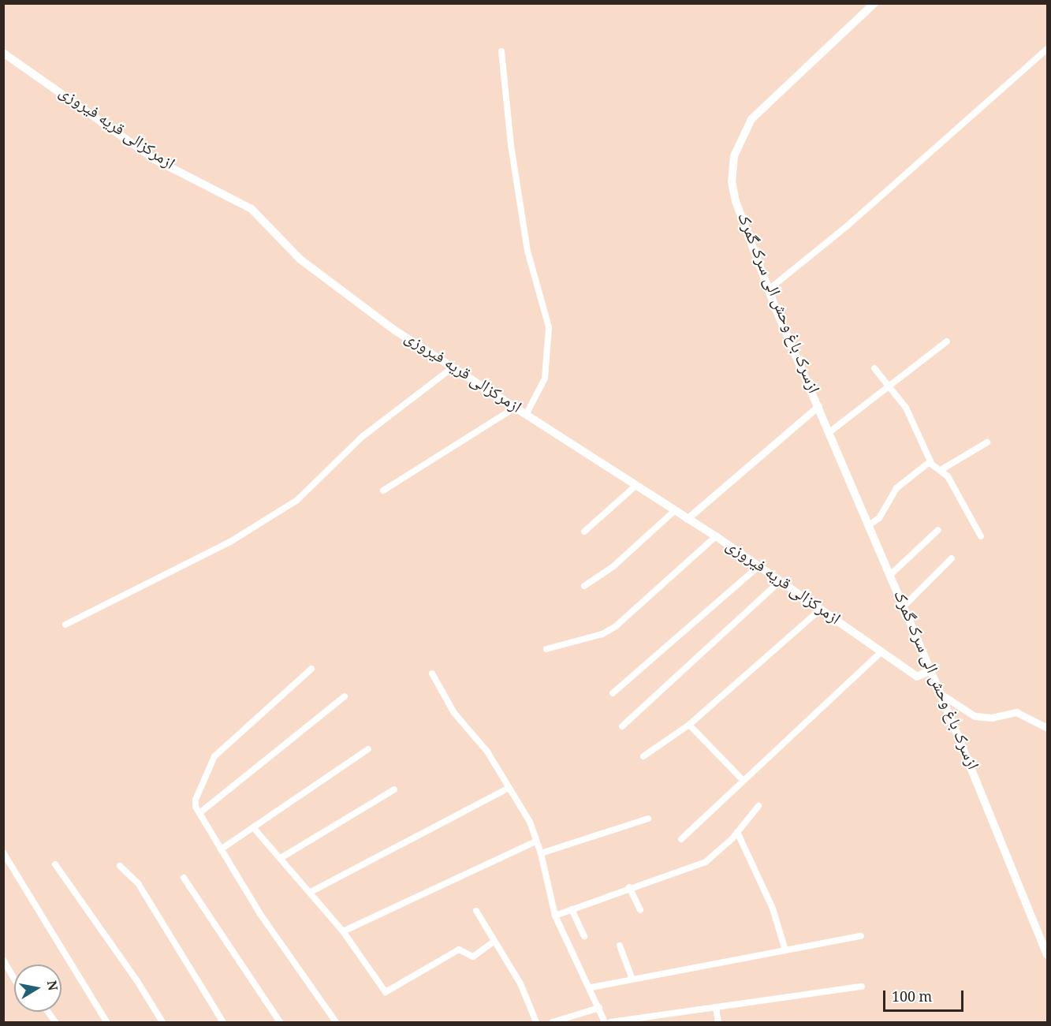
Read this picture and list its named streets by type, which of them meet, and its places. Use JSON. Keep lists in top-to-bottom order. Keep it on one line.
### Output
{"streets":{"main road":["ازمرکزالی قریه فیروزی","ازسرک باغ وحش الی سرک گمرک"]},"crossings":[["ازمرکزالی قریه فیروزی","ازسرک باغ وحش الی سرک گمرک"]],"scale_bar":"100 m","north":"right"}
